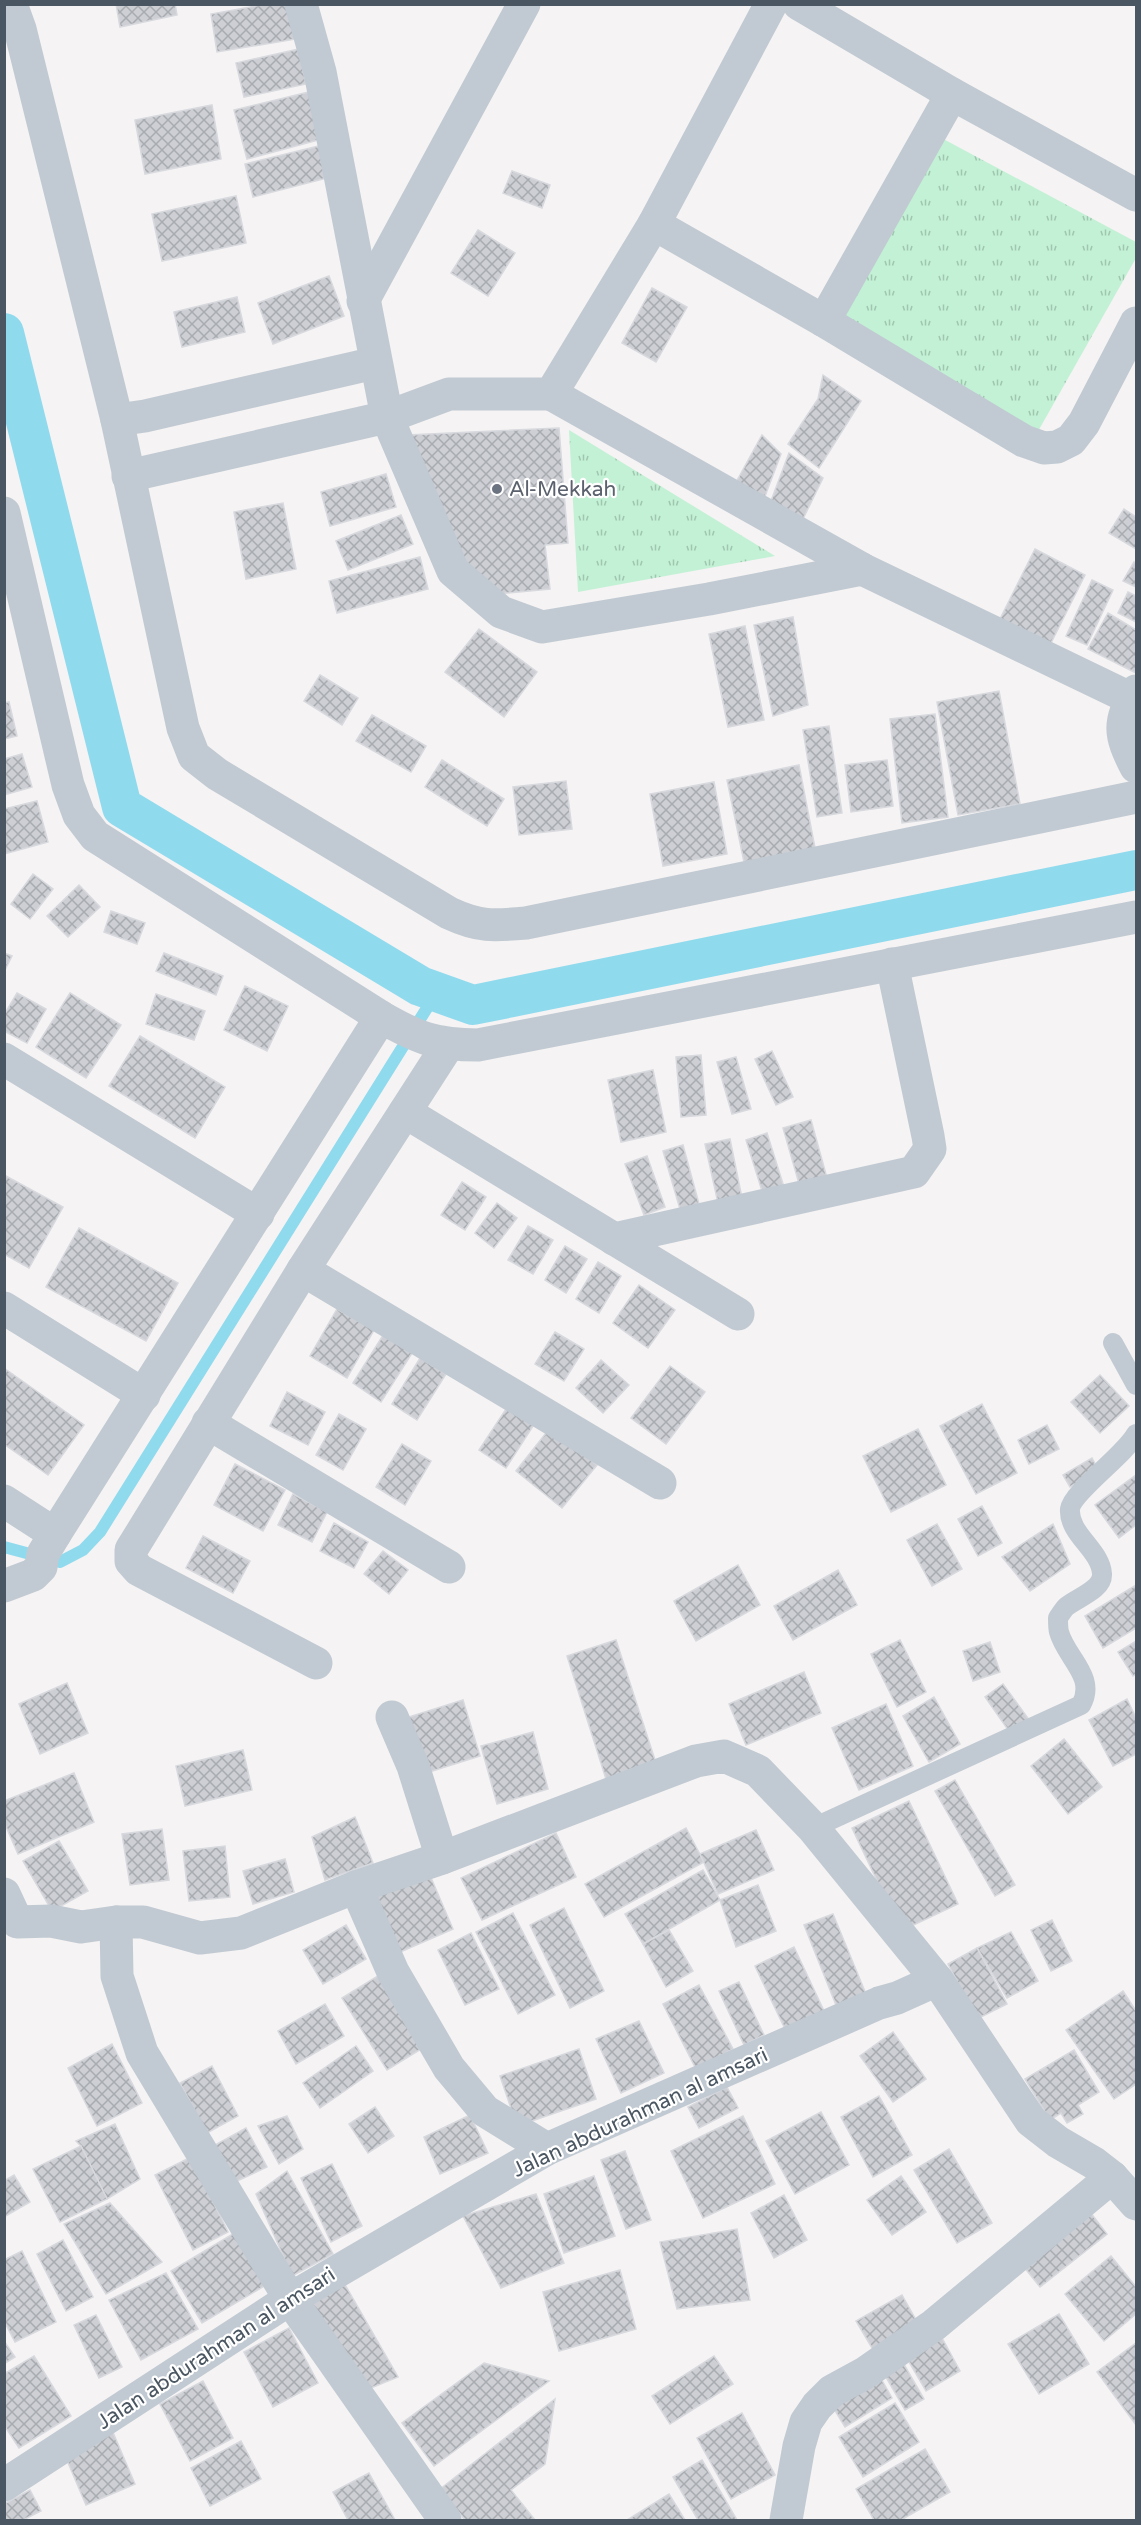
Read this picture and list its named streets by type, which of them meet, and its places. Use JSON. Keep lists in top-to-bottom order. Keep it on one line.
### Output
{"streets":{"street":["Jalan abdurahman al amsari"]},"places":["Al-Mekkah"]}
